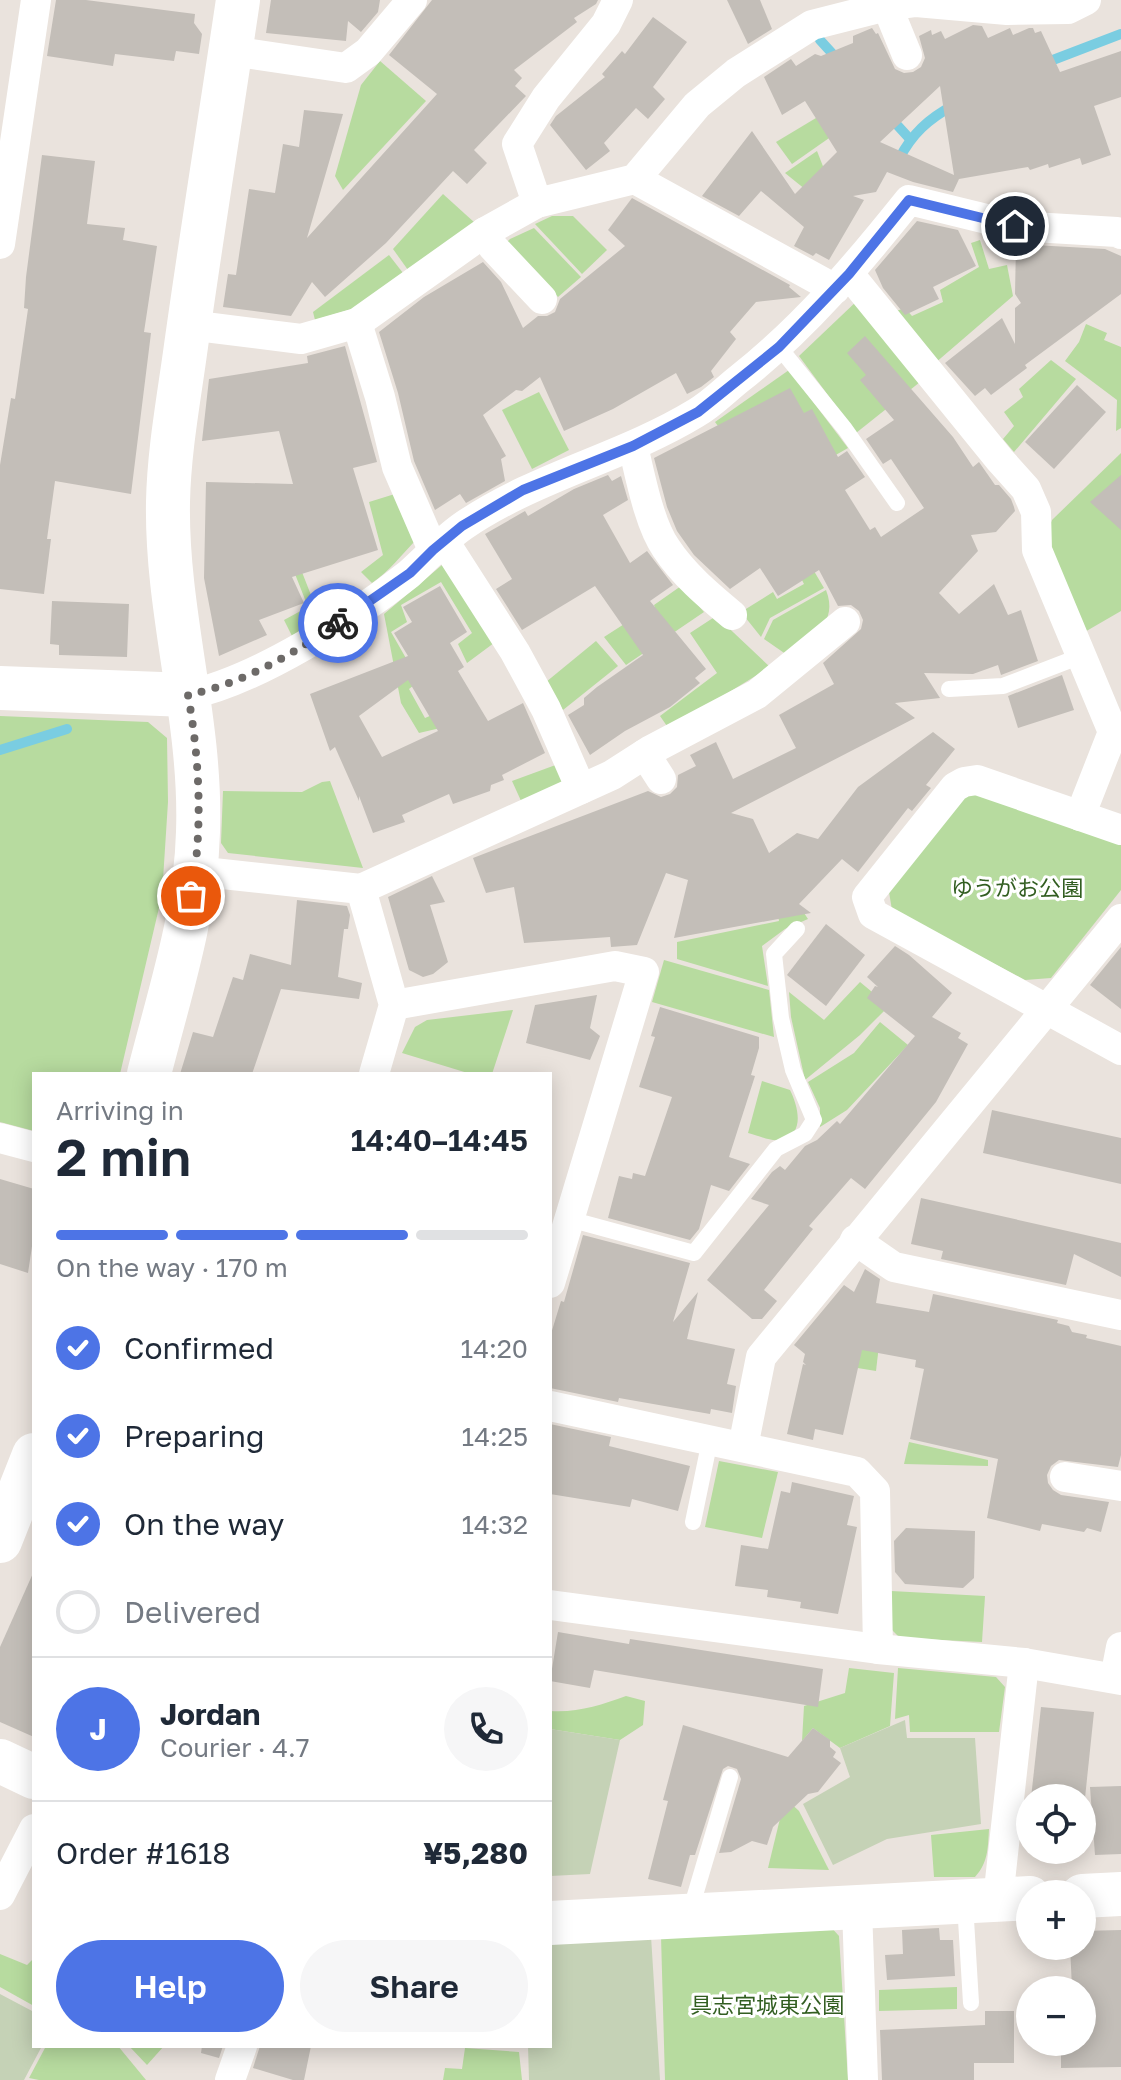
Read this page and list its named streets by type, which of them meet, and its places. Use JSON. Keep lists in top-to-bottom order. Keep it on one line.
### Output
{"parks":["ゆうがお公園","具志宮城東公園"],"page":{"heading":["2 min","Arriving in","14:40–14:45"],"panel":["Jordan","Courier · 4.7","Order #1618","¥5,280"],"bar":"On the way · 170 m","list":[["Confirmed","14:20"],["Preparing","14:25"],["On the way","14:32"],"Delivered"],"round":"J","map_buttons":["+","−"],"buttons":["Help","Share"]}}
